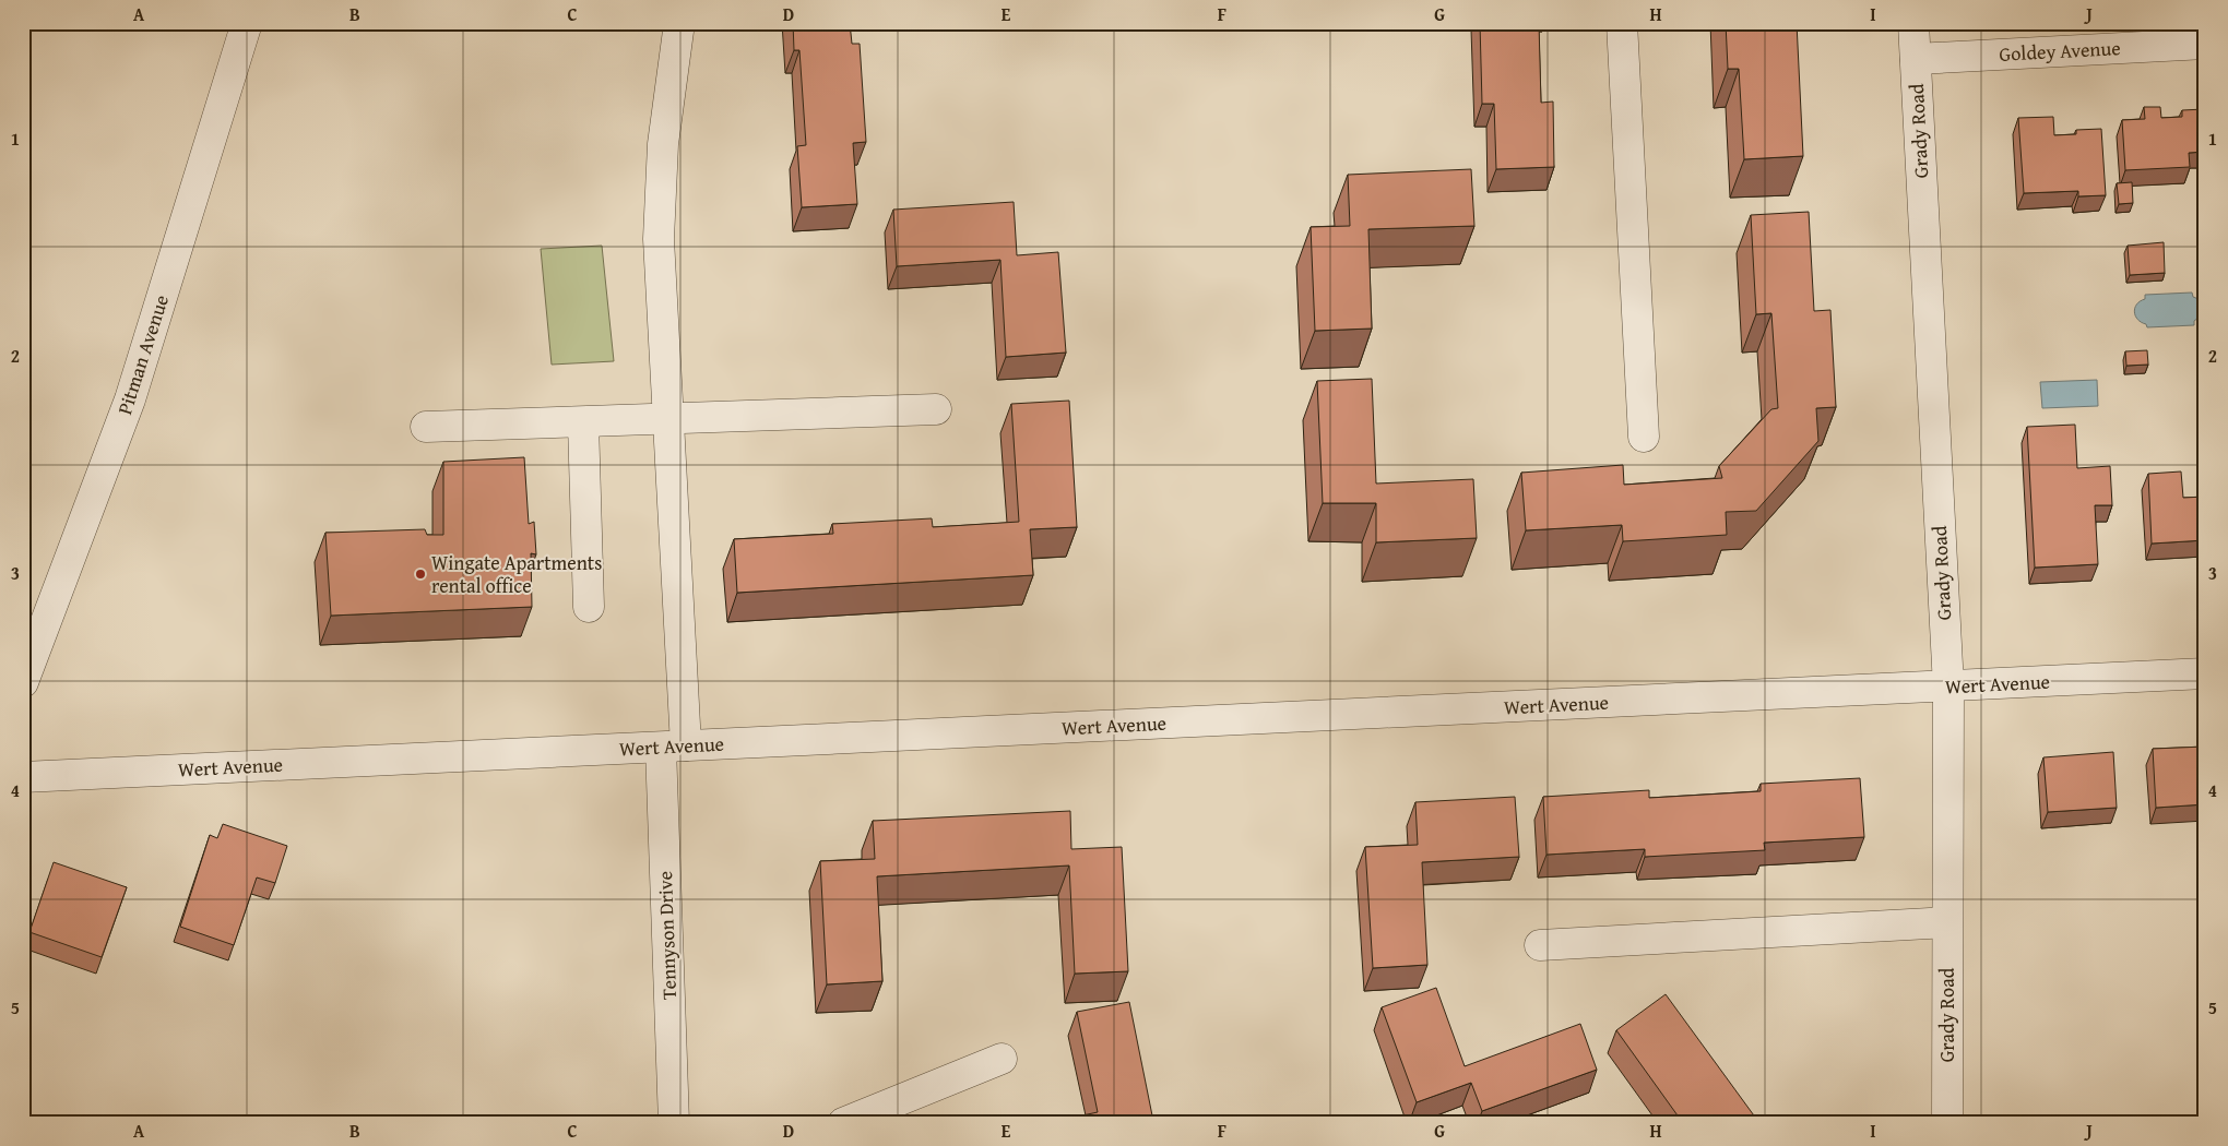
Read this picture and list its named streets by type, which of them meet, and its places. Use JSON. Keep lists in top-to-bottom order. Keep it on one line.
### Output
{"streets":{"street":["Goldey Avenue","Grady Road","Pitman Avenue","Wert Avenue","Tennyson Drive"]},"crossings":[["Goldey Avenue","Grady Road"],["Grady Road","Wert Avenue"],["Wert Avenue","Tennyson Drive"]],"places":["Wingate Apartments rental office"],"grid":{"columns":["A","B","C","D","E","F","G","H","I","J"],"rows":["1","2","3","4","5"]}}
